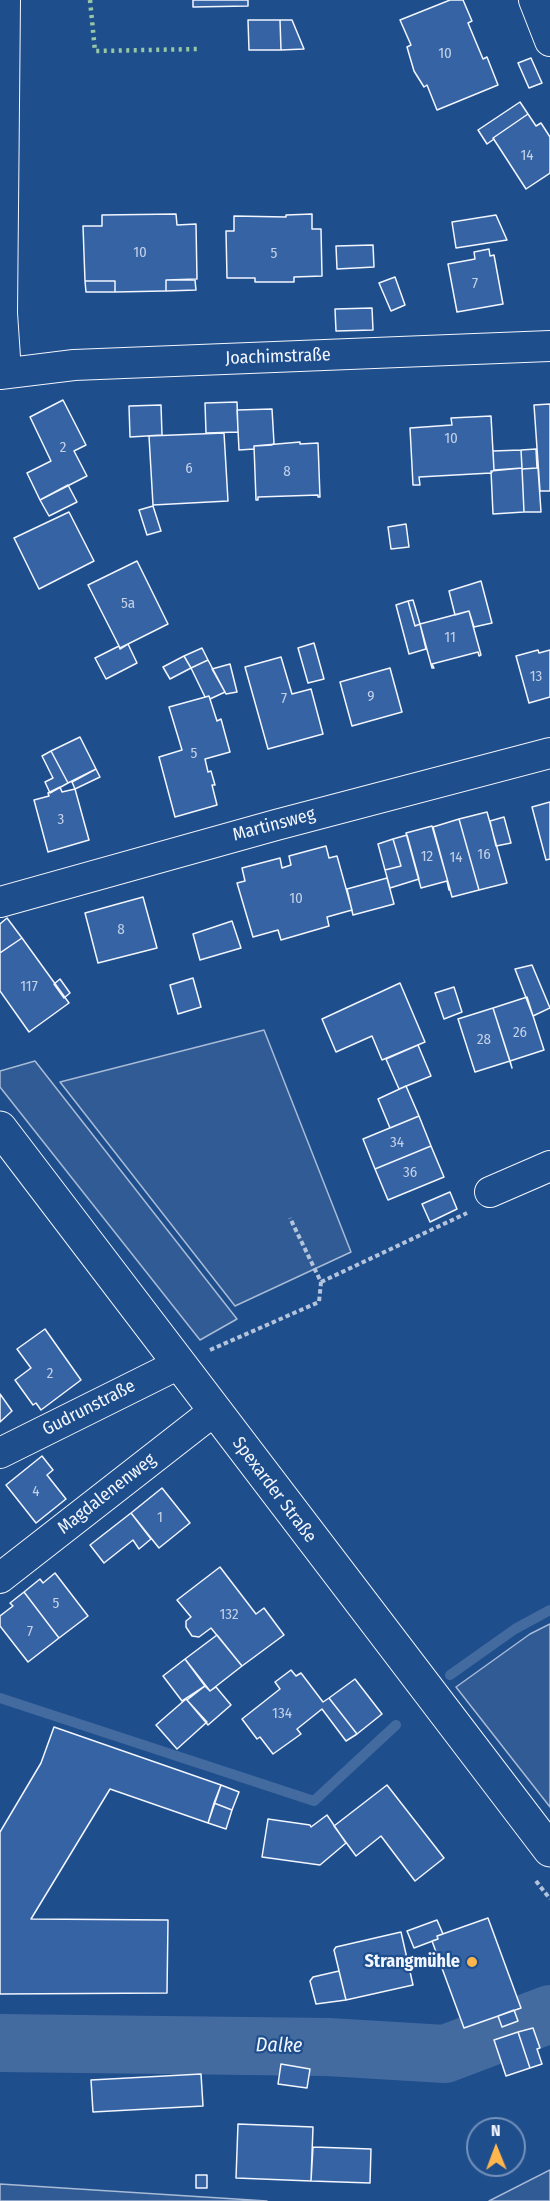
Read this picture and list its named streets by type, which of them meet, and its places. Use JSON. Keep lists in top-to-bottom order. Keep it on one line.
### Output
{"streets":{"main road":["Spexarder Straße"],"street":["Joachimstraße","Martinsweg","Gudrunstraße","Magdalenenweg"]},"crossings":[["Gudrunstraße","Spexarder Straße"],["Spexarder Straße","Magdalenenweg"]],"water":["Dalke"],"places":["Strangmühle"],"house_numbers":["10","14","10","5","7","10","2","6","8","5a","11","13","9","7","5","3","16","12","14","10","8","117","26","28","34","36","2","4","1","5","132","7","134"],"north":"top"}
